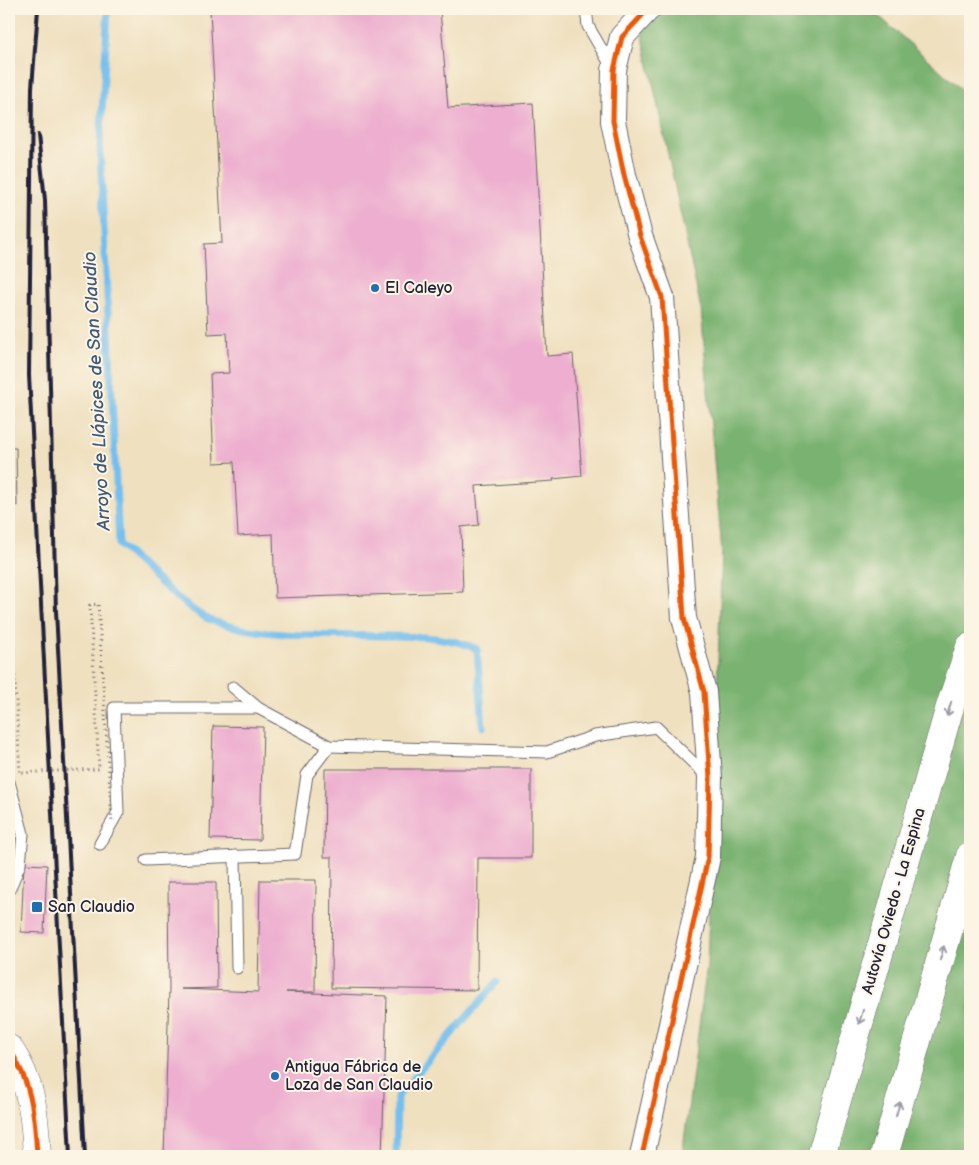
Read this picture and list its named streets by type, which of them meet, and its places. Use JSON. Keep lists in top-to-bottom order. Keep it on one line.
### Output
{"streets":{"main road":["Autovía Oviedo - La Espina"]},"water":["Arroyo de Llápices de San Claudio"],"places":{"other":["El Caleyo","Antigua Fábrica de Loza de San Claudio"],"transit":["San Claudio"]}}
